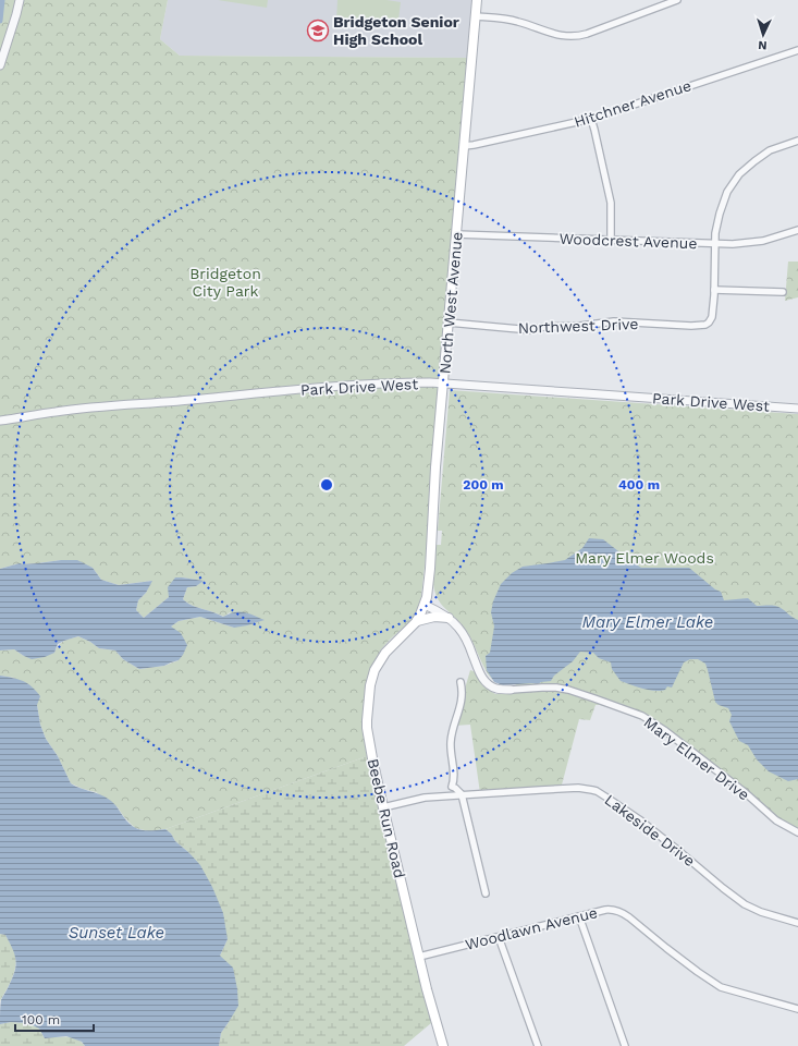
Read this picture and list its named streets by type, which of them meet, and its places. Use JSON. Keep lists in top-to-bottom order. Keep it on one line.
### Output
{"streets":{"main road":["North West Avenue","Beebe Run Road"],"street":["Hitchner Avenue","Woodcrest Avenue","Northwest Drive","Park Drive West","Mary Elmer Drive","Lakeside Drive","Woodlawn Avenue"]},"crossings":[["Hitchner Avenue","North West Avenue"],["Woodcrest Avenue","North West Avenue"],["North West Avenue","Northwest Drive"],["North West Avenue","Park Drive West"],["North West Avenue","Mary Elmer Drive"],["North West Avenue","Beebe Run Road"],["Mary Elmer Drive","Beebe Run Road"],["Beebe Run Road","Lakeside Drive"],["Beebe Run Road","Woodlawn Avenue"]],"water":["Mary Elmer Lake","Sunset Lake"],"parks":["Bridgeton City Park","Mary Elmer Woods"],"places":{"school or university":["Bridgeton Senior High School"]},"scale_bar":"100 m","north":"bottom","rings":["200 m","400 m"]}
